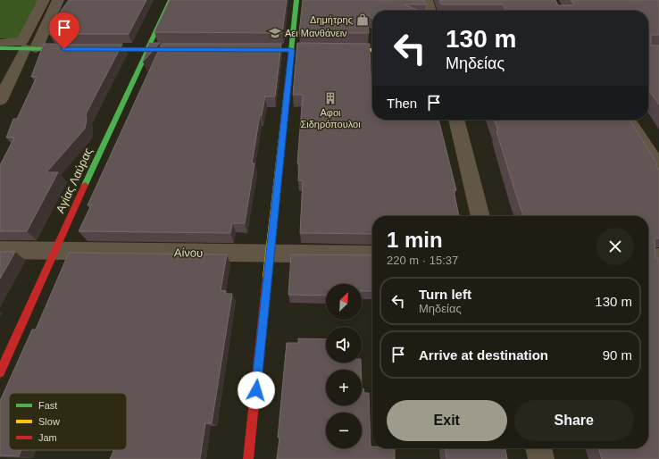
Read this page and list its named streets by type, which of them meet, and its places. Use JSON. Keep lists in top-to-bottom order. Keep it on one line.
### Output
{"streets":{"street":["Αγίας Λαύρας","Αίνου"]},"crossings":[["Αγίας Λαύρας","Αίνου"]],"places":{"shop":["Δημήτρης"],"school or university":["Αει Μανθάνειν"],"building":["Αφοι Σιδηρόπουλοι"]},"legend":["Fast","Slow","Jam"],"north":"top right","page":{"turn":["130 m","Μηδείας"],"then":"Then","heading":["1 min","220 m · 15:37"],"list":[{"name":"Turn left","note":"Μηδείας","value":"130 m"},{"name":"Arrive at destination","value":"90 m"}],"map_buttons":["+","−"],"buttons":["Exit","Share"]}}
